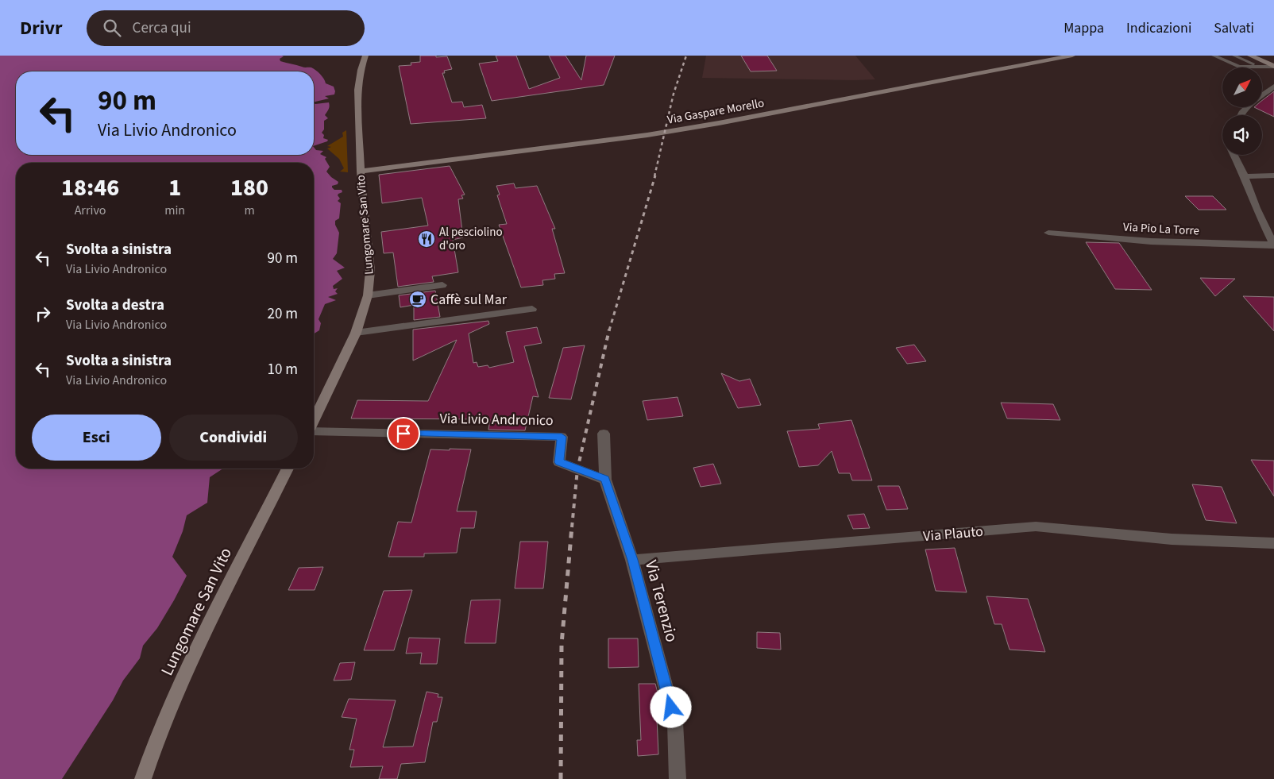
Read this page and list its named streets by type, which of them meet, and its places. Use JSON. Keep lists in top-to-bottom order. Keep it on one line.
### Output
{"streets":{"main road":["Via Gaspare Morello","Lungomare San Vito"],"street":["Via Pio La Torre","Via Livio Andronico","Via Plauto","Via Terenzio"]},"crossings":[["Via Gaspare Morello","Lungomare San Vito"],["Via Livio Andronico","Via Terenzio"],["Via Plauto","Via Terenzio"]],"places":{"restaurant":["Al pesciolino d'oro"],"cafe":["Caffè sul Mar"]},"north":"top right","page":{"header":"Drivr","search":"Cerca qui","nav":["Mappa","Indicazioni","Salvati"],"turn":["90 m","Via Livio Andronico"],"eta":["18:46","Arrivo","1","min","180","m"],"list":[{"name":"Svolta a sinistra","note":"Via Livio Andronico","value":"90 m"},{"name":"Svolta a destra","note":"Via Livio Andronico","value":"20 m"},{"name":"Svolta a sinistra","note":"Via Livio Andronico","value":"10 m"}],"buttons":["Esci","Condividi"]}}
